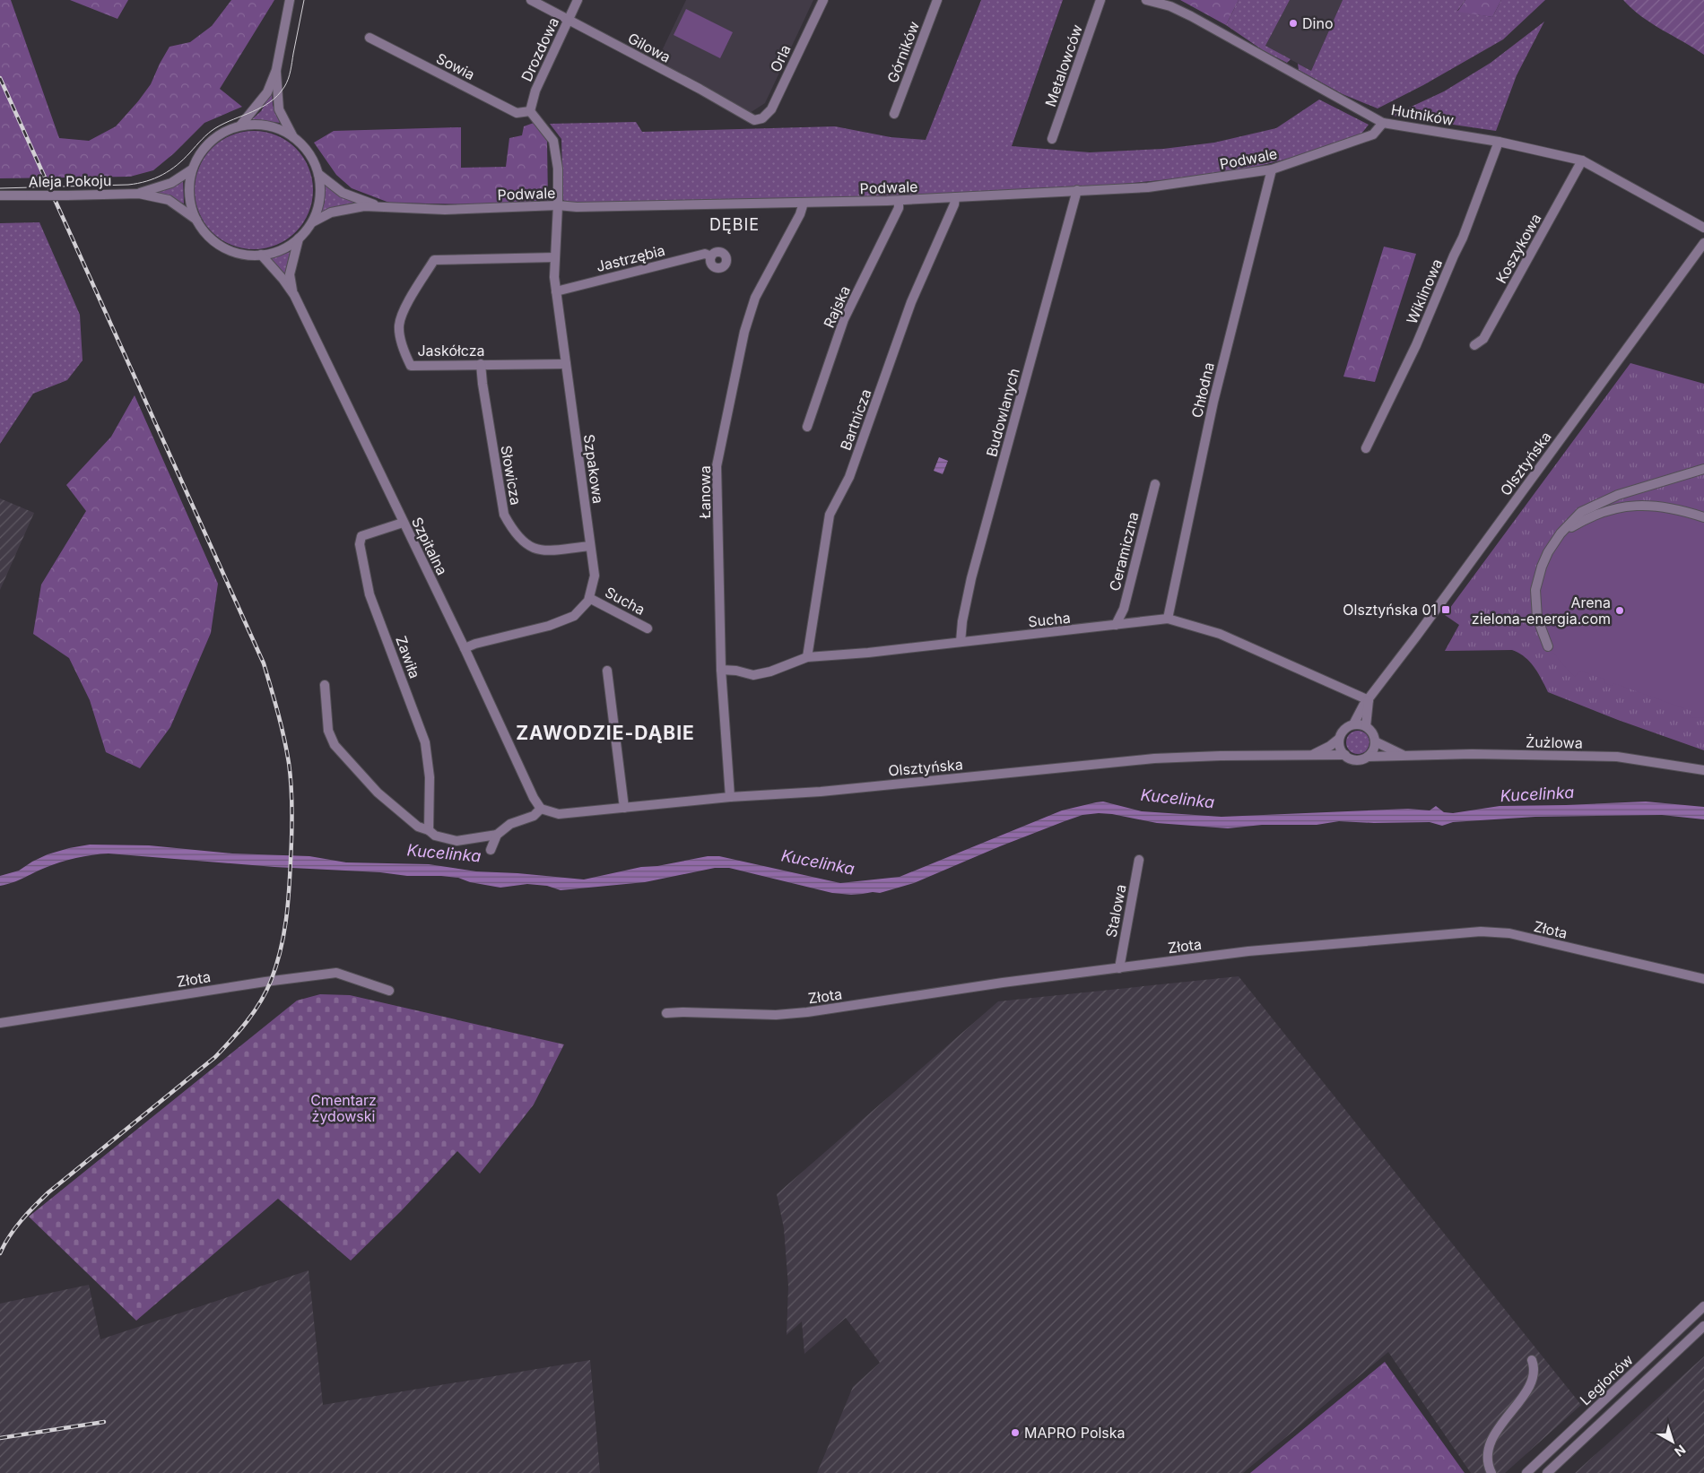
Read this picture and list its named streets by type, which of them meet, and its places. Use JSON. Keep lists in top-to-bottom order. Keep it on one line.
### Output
{"streets":{"street":["Gilowa","Drozdowa","Górników","Orla","Metalowców","Sowia","Hutników","Podwale","Aleja Pokoju","Koszykowa","Jastrzębia","Wiklinowa","Rajska","Jaskółcza","Chłodna","Budowlanych","Bartnicza","Olsztyńska","Szpakowa","Słowicza","Łanowa","Szpitalna","Ceramiczna","Sucha","Zawiła","Żużlowa","Stalowa","Złota","Legionów"]},"crossings":[["Gilowa","Drozdowa"],["Gilowa","Orla"],["Drozdowa","Sowia"],["Drozdowa","Szpakowa"],["Sowia","Szpakowa"],["Hutników","Podwale"],["Hutników","Koszykowa"],["Hutników","Wiklinowa"],["Podwale","Aleja Pokoju"],["Podwale","Rajska"],["Podwale","Chłodna"],["Podwale","Budowlanych"],["Podwale","Bartnicza"],["Podwale","Szpakowa"],["Podwale","Łanowa"],["Podwale","Szpitalna"],["Aleja Pokoju","Szpitalna"],["Jastrzębia","Szpakowa"],["Jaskółcza","Szpakowa"],["Jaskółcza","Słowicza"],["Chłodna","Sucha"],["Budowlanych","Sucha"],["Bartnicza","Sucha"],["Olsztyńska","Łanowa"],["Olsztyńska","Szpitalna"],["Olsztyńska","Sucha"],["Olsztyńska","Żużlowa"],["Szpakowa","Słowicza"],["Szpakowa","Szpitalna"],["Szpakowa","Sucha"],["Łanowa","Sucha"],["Szpitalna","Zawiła"],["Ceramiczna","Sucha"],["Stalowa","Złota"]],"districts":["DĘBIE","ZAWODZIE-DĄBIE"],"water":["Kucelinka"],"parks":["Cmentarz żydowski"],"places":{"other":["Dino","Arena zielona-energia.com","MAPRO Polska"],"transit":["Olsztyńska 01"]},"north":"bottom right"}
